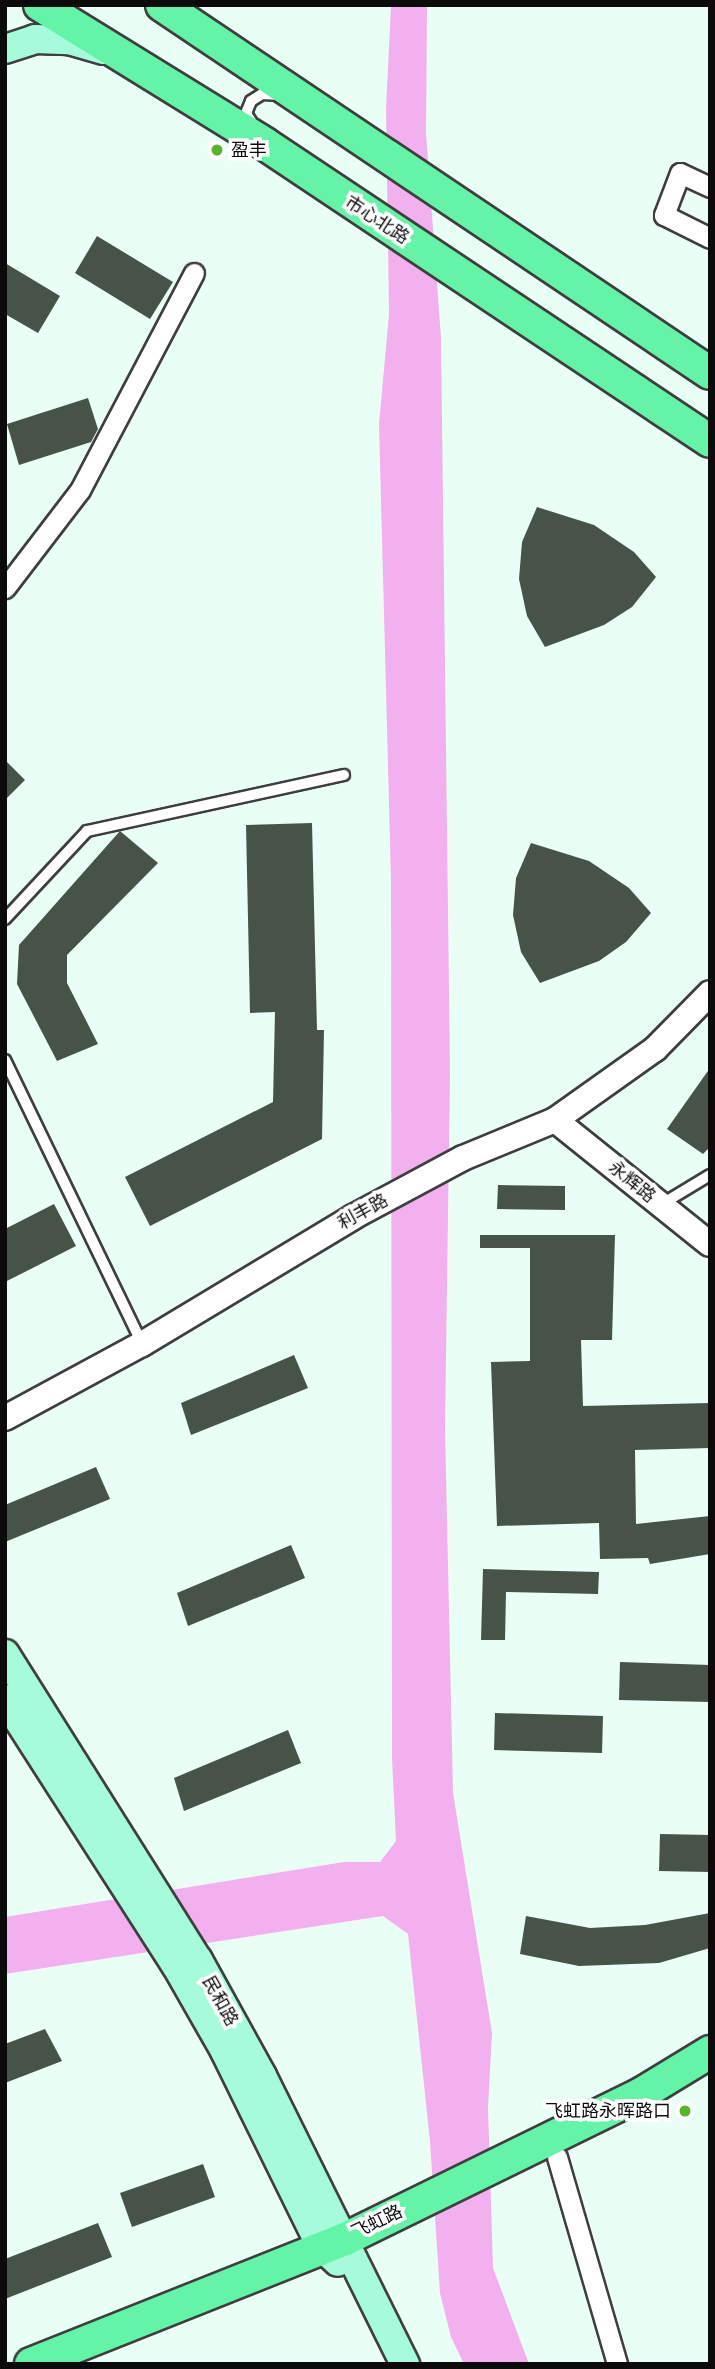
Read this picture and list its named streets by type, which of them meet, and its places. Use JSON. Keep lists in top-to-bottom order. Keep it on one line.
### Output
{"streets":{"main road":["市心北路","民和路","飞虹路"],"street":["永辉路","利丰路"]},"crossings":[["永辉路","利丰路"],["民和路","飞虹路"]],"places":["盈丰","飞虹路永晖路口"]}
